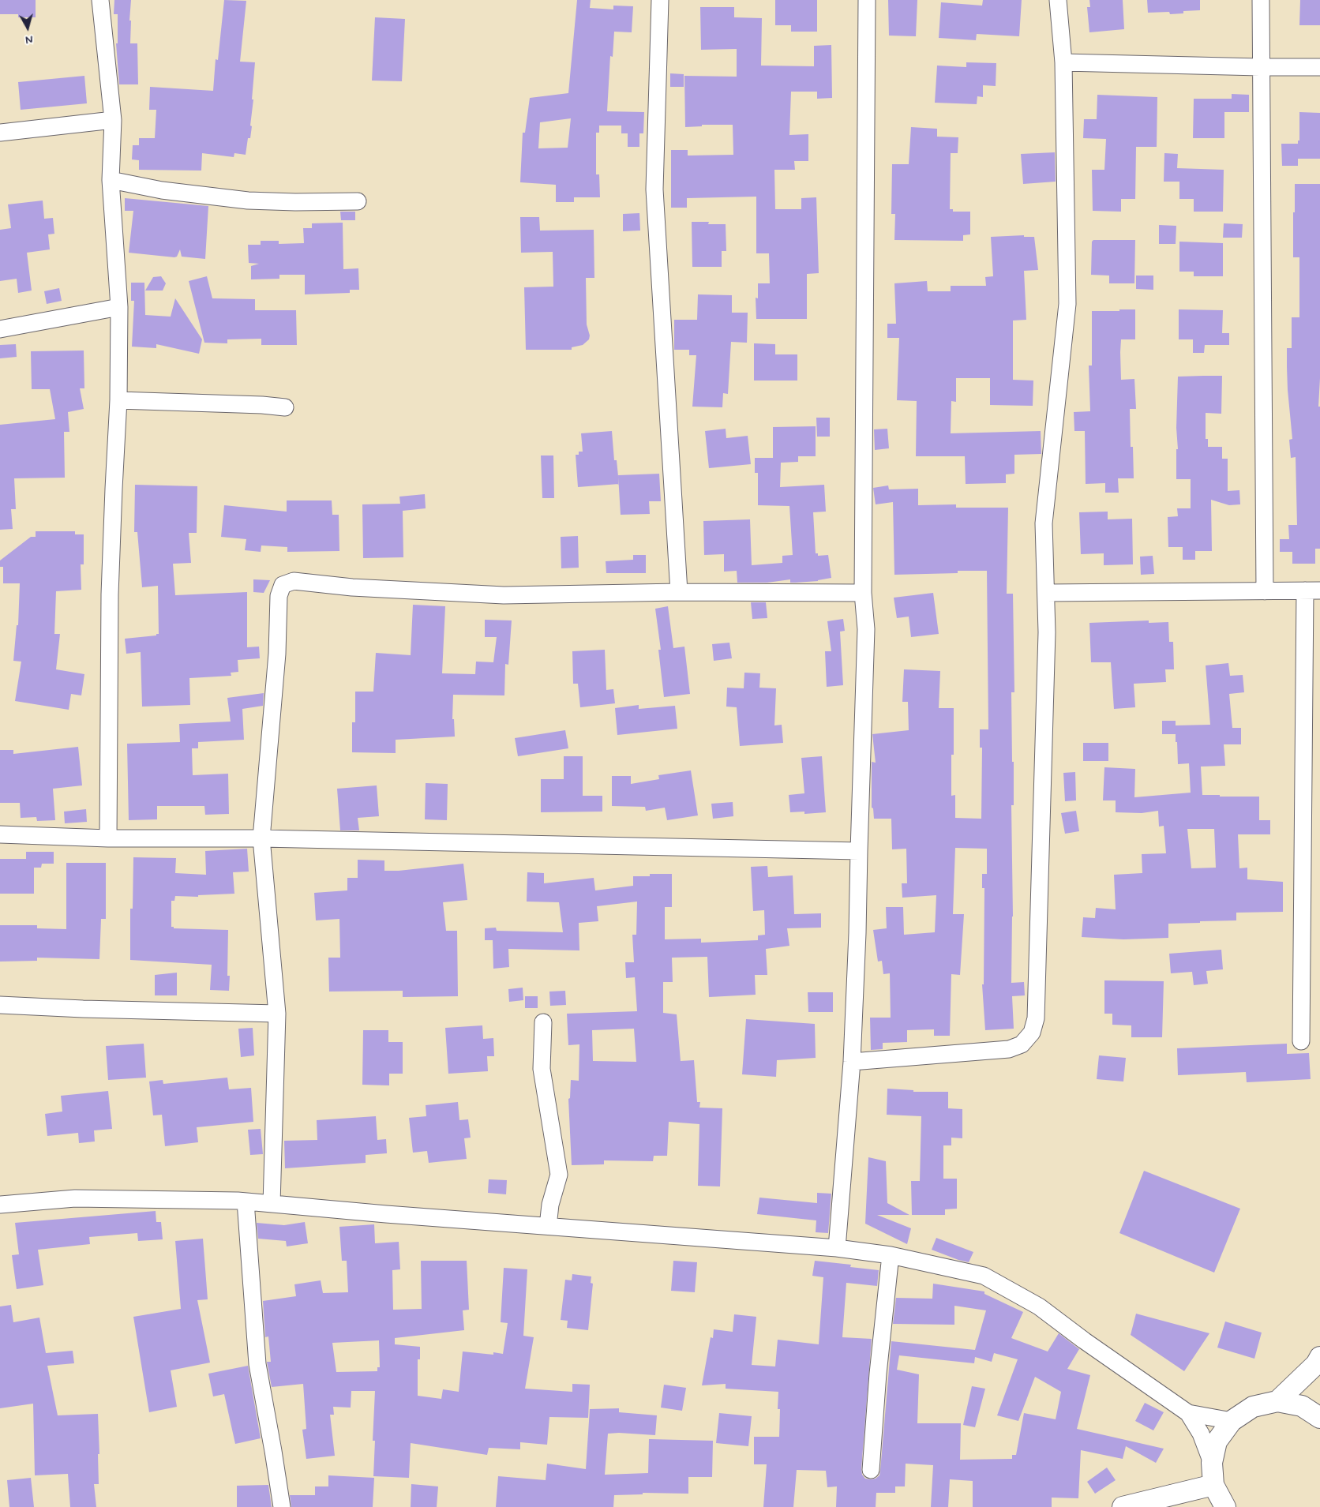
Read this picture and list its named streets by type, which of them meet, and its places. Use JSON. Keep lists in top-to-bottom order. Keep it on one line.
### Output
{"north":"bottom"}
